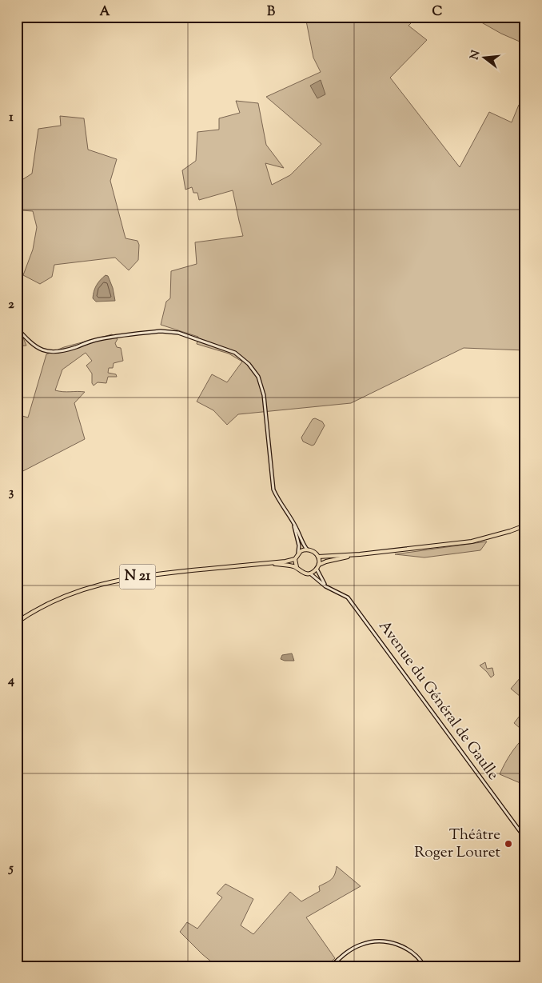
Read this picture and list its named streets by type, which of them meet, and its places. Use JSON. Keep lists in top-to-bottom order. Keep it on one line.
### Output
{"streets":{"main road":["N 21","Avenue du Général de Gaulle"]},"crossings":[["N 21","Avenue du Général de Gaulle"]],"places":["Théâtre Roger Louret"],"north":"left","grid":{"columns":["A","B","C"],"rows":["1","2","3","4","5"]}}
